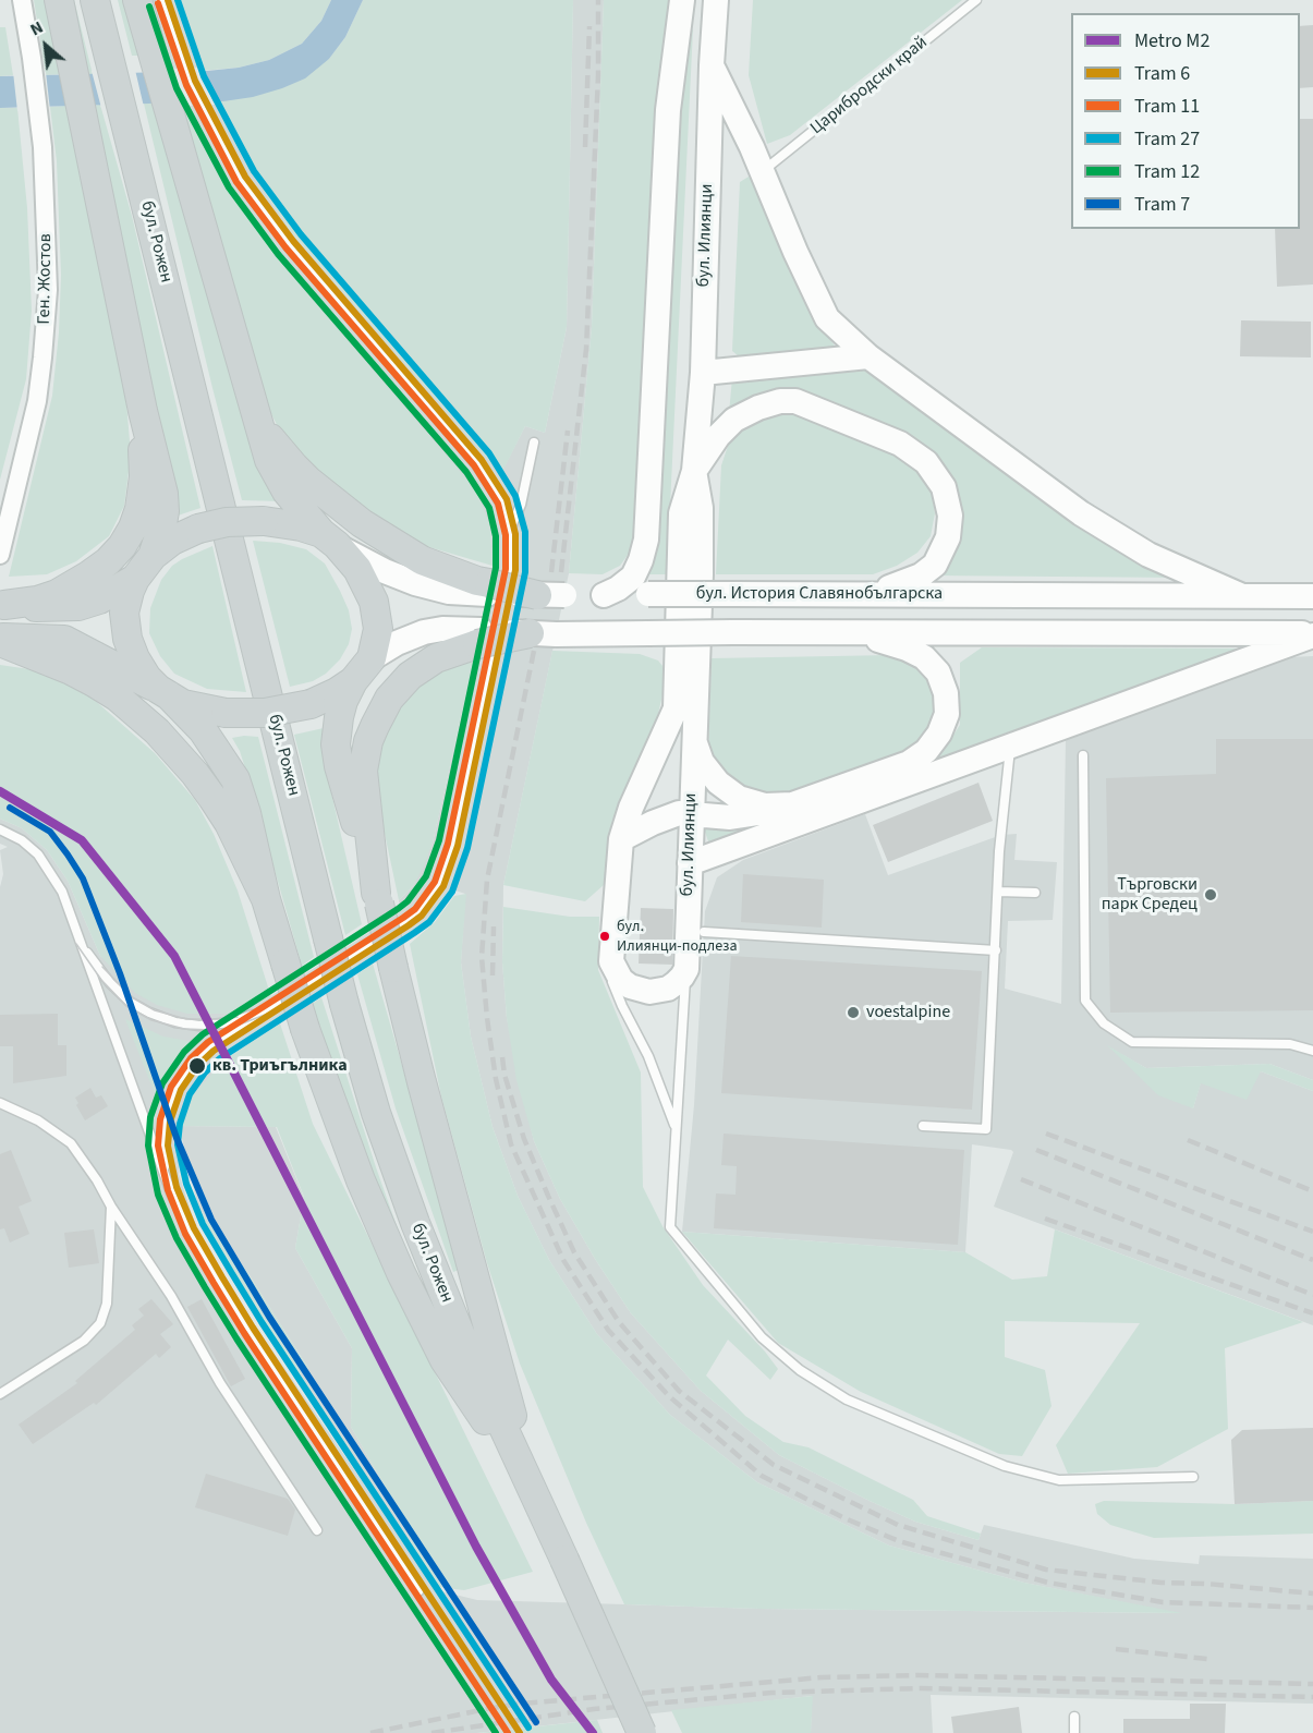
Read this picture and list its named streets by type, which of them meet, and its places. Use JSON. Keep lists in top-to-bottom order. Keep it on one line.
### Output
{"streets":{"main road":["бул. Илиянци","бул. Рожен","бул. История Славянобългарска"],"street":["Ген. Жостов"],"lane":["Царибродски край"]},"places":["Търговски парк Средец","бул. Илиянци-подлеза","voestalpine","кв. Триъгълника"],"lines":["tram line 6","tram line 27","tram line 11","tram line 12","metro line M2","tram line 7"],"legend":["Metro M2","Tram 6","Tram 11","Tram 27","Tram 12","Tram 7"],"north":"top left"}
